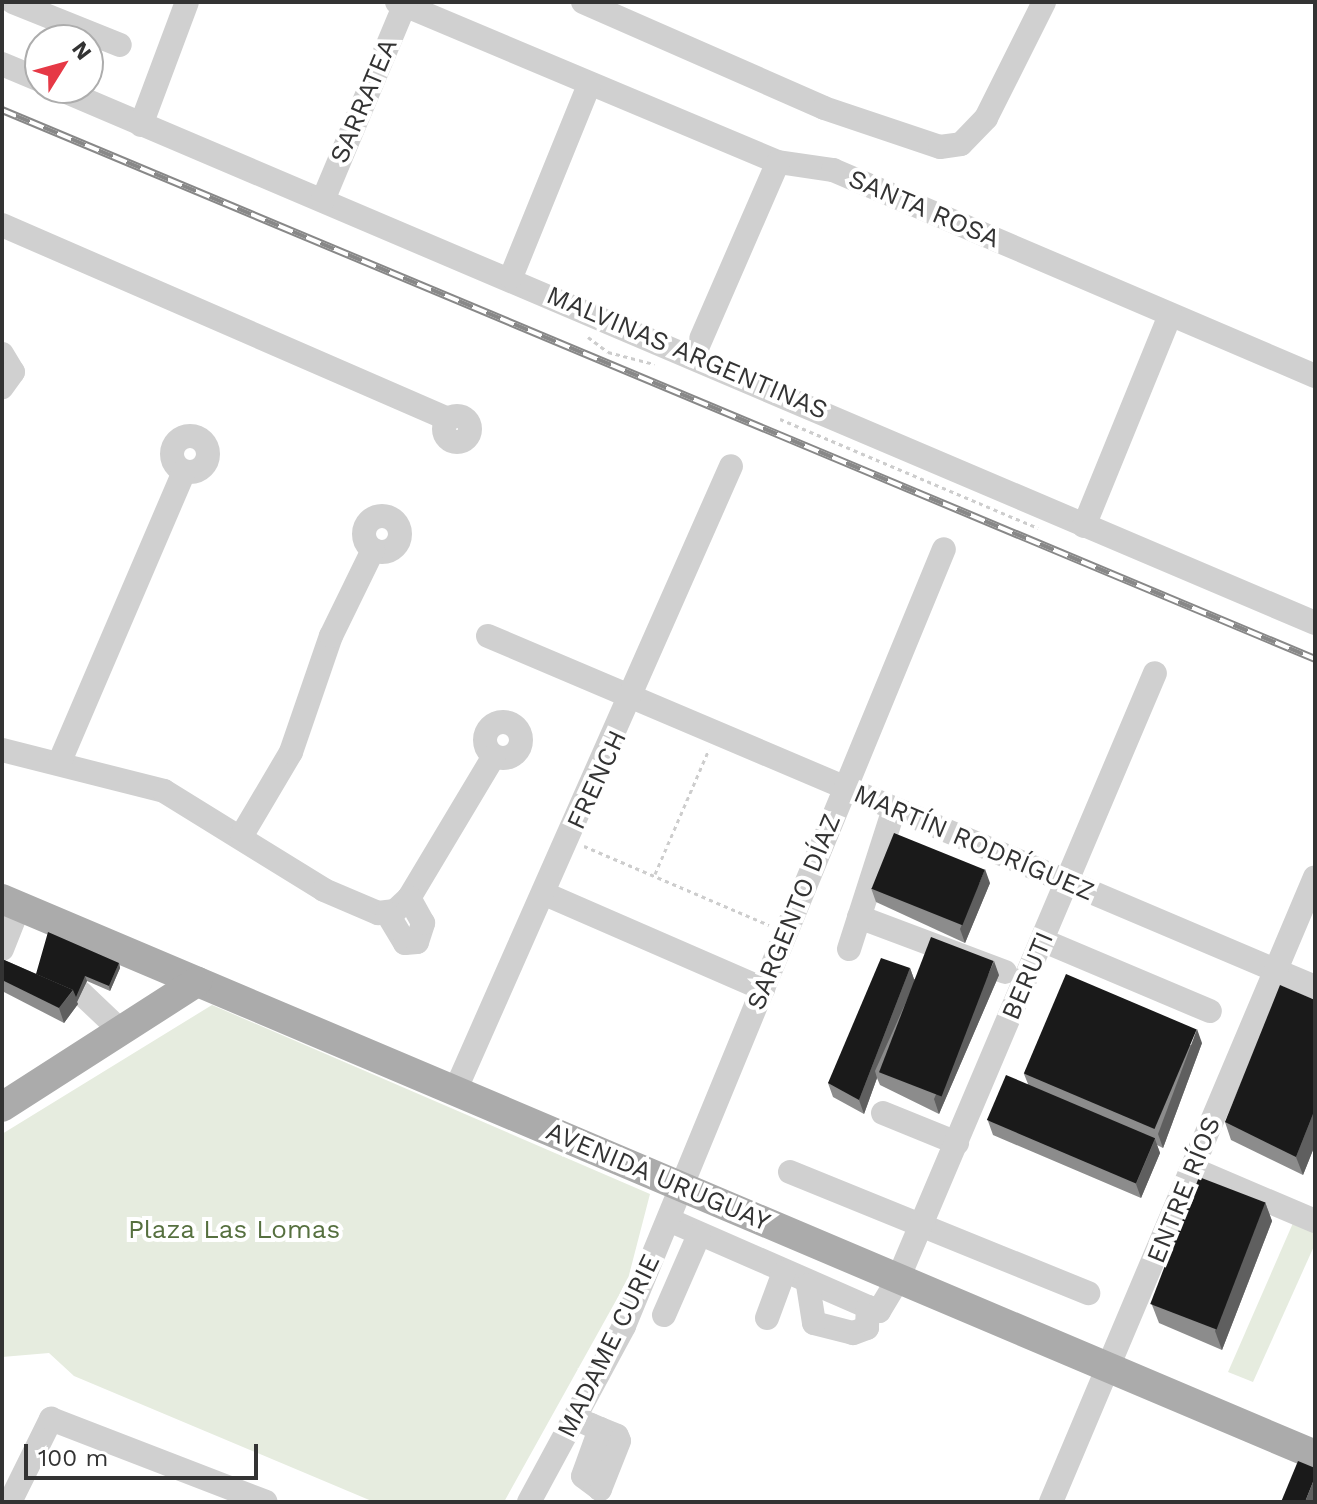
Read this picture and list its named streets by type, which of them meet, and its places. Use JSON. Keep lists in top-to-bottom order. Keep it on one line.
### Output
{"streets":{"main road":["AVENIDA URUGUAY"],"street":["SARRATEA","SANTA ROSA","MALVINAS ARGENTINAS","FRENCH","MARTÍN RODRÍGUEZ","SARGENTO DÍAZ","BERUTI","ENTRE RÍOS","MADAME CURIE"]},"crossings":[["SARRATEA","SANTA ROSA"],["SARRATEA","MALVINAS ARGENTINAS"],["FRENCH","MARTÍN RODRÍGUEZ"],["FRENCH","AVENIDA URUGUAY"],["MARTÍN RODRÍGUEZ","SARGENTO DÍAZ"],["MARTÍN RODRÍGUEZ","BERUTI"],["MARTÍN RODRÍGUEZ","ENTRE RÍOS"],["SARGENTO DÍAZ","AVENIDA URUGUAY"],["SARGENTO DÍAZ","MADAME CURIE"],["BERUTI","AVENIDA URUGUAY"],["AVENIDA URUGUAY","ENTRE RÍOS"],["AVENIDA URUGUAY","MADAME CURIE"]],"parks":["Plaza Las Lomas"],"scale_bar":"100 m","north":"top right"}
